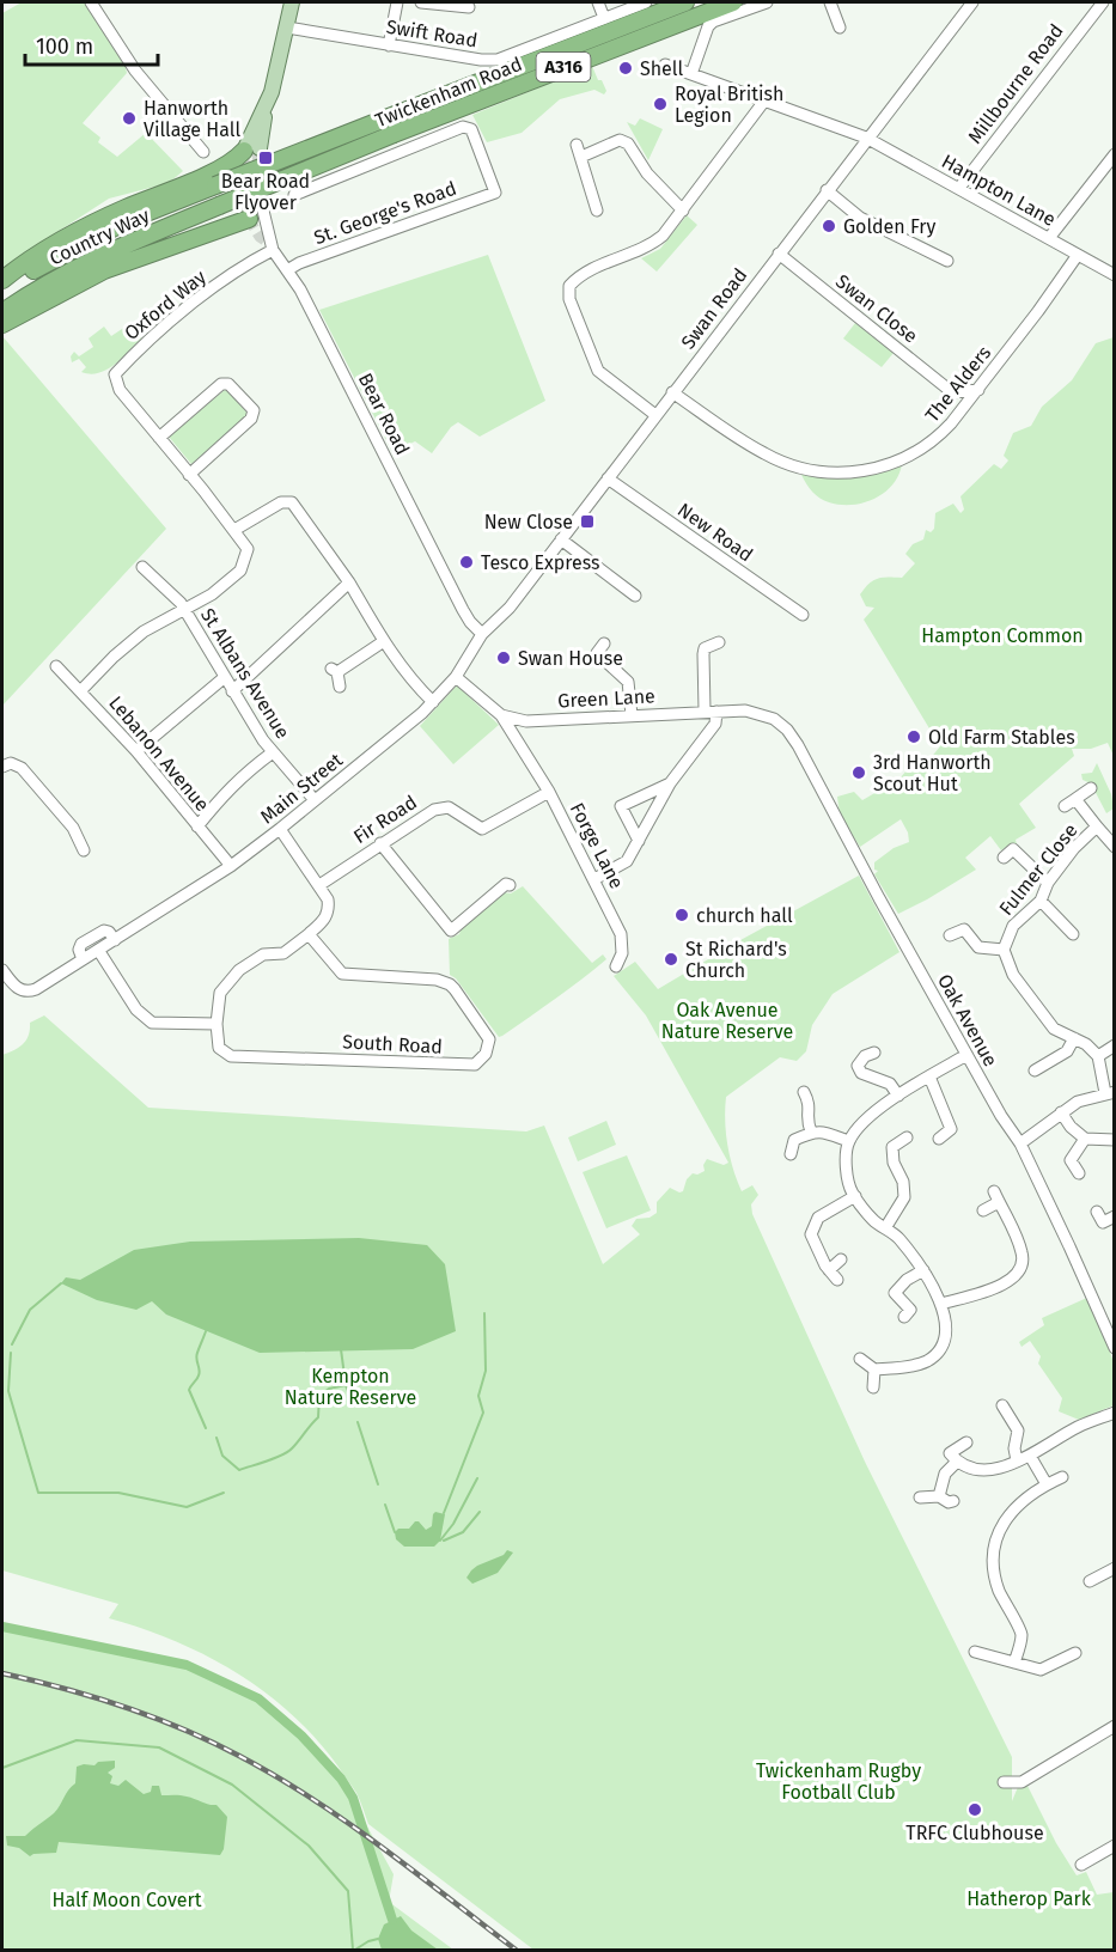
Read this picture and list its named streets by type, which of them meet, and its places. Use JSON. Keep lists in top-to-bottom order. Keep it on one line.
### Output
{"streets":{"highway":["A316","Twickenham Road","Country Way"],"street":["Swift Road","Millbourne Road","Hampton Lane","St. George's Road","Oxford Way","Swan Road","Swan Close","The Alders","Bear Road","New Road","St Albans Avenue","Green Lane","Lebanon Avenue","Main Street","Fir Road","Forge Lane","Fulmer Close","Oak Avenue","South Road"]},"crossings":[["Millbourne Road","Hampton Lane"],["Twickenham Road","Country Way"],["Hampton Lane","Swan Road"],["Hampton Lane","The Alders"],["St. George's Road","Bear Road"],["Oxford Way","Bear Road"],["Oxford Way","St Albans Avenue"],["Swan Road","Swan Close"],["Swan Road","The Alders"],["Swan Road","Bear Road"],["Swan Road","New Road"],["Swan Road","Main Street"],["Bear Road","Main Street"],["St Albans Avenue","Main Street"],["Green Lane","Main Street"],["Green Lane","Forge Lane"],["Green Lane","Oak Avenue"],["Lebanon Avenue","Main Street"],["Fir Road","Forge Lane"]],"parks":["Hampton Common","Oak Avenue Nature Reserve","Kempton Nature Reserve","Twickenham Rugby Football Club","Hatherop Park","Half Moon Covert"],"places":{"other":["Shell","Royal British Legion","Hanworth Village Hall","Golden Fry","Tesco Express","Swan House","Old Farm Stables","3rd Hanworth Scout Hut","church hall","St Richard's Church","TRFC Clubhouse"],"transit":["Bear Road Flyover","New Close"]},"scale_bar":"100 m"}
